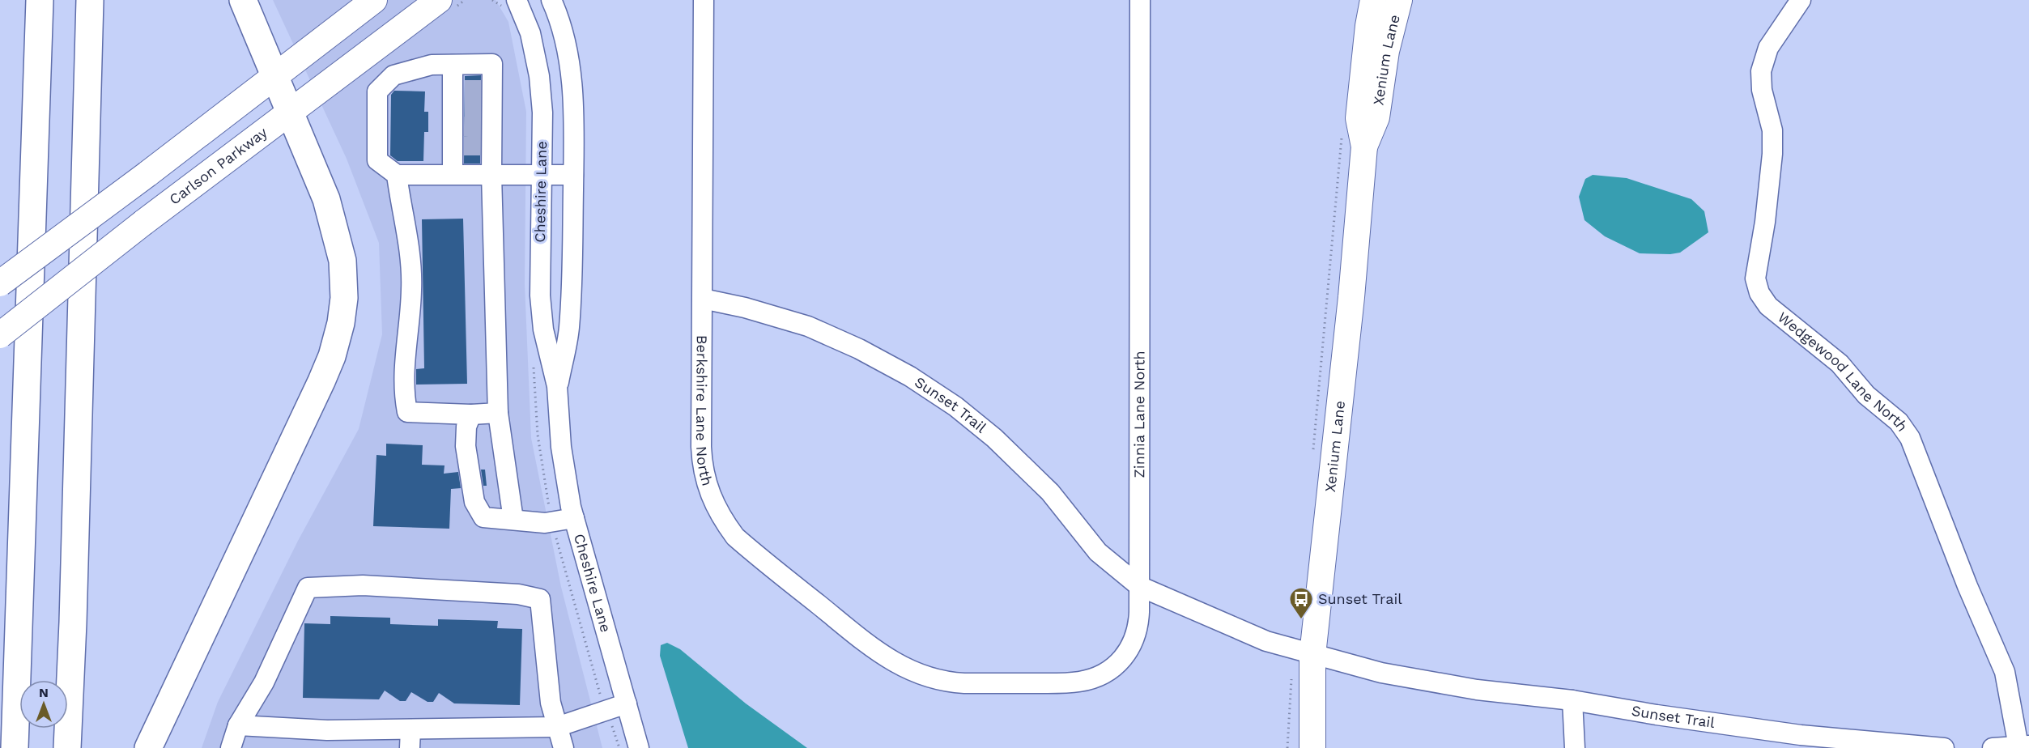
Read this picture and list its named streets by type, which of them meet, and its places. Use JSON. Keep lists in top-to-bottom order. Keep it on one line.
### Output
{"streets":{"main road":["Xenium Lane","Carlson Parkway"],"street":["Cheshire Lane","Wedgewood Lane North","Sunset Trail","Berkshire Lane North","Zinnia Lane North"]},"crossings":[["Xenium Lane","Sunset Trail"],["Sunset Trail","Berkshire Lane North"],["Sunset Trail","Zinnia Lane North"],["Berkshire Lane North","Zinnia Lane North"]],"places":{"bus stop":["Sunset Trail"]},"north":"top"}
